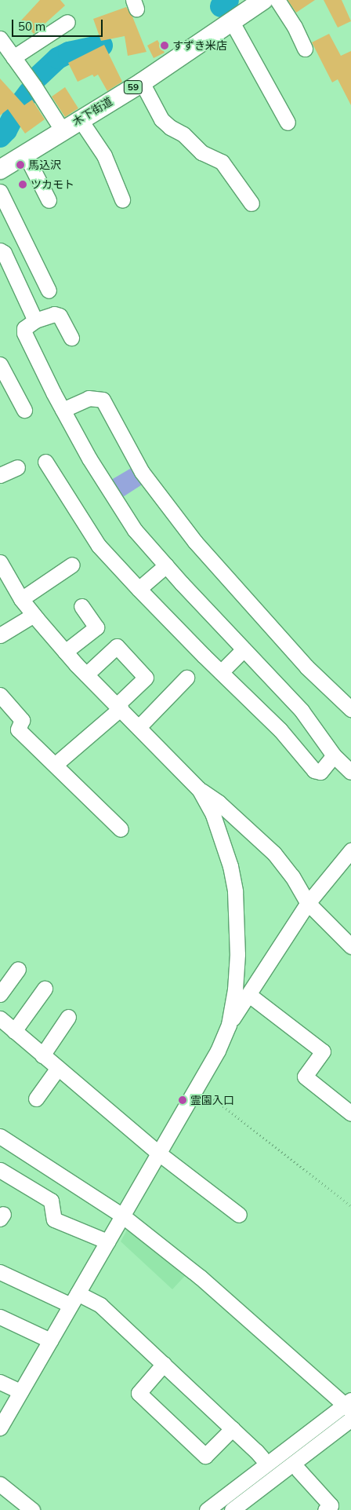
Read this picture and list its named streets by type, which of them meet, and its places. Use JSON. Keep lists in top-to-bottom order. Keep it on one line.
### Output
{"streets":{"main road":["59","木下街道"]},"places":["すずき米店","馬込沢","ツカモト","霊園入口"],"scale_bar":"50 m"}
